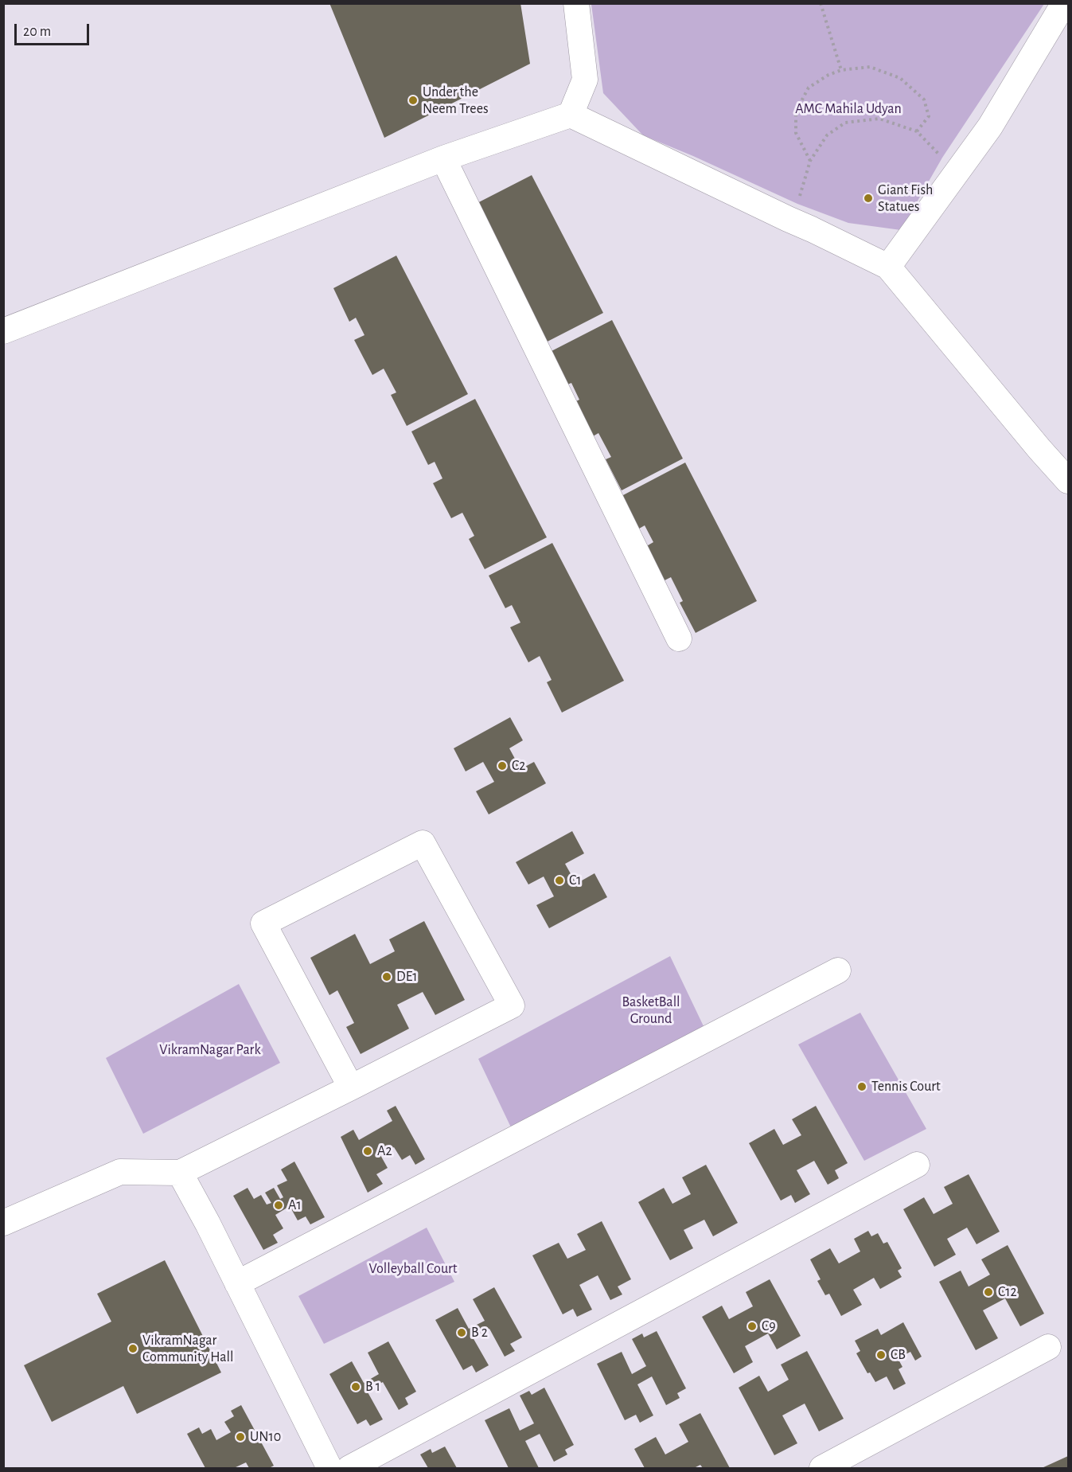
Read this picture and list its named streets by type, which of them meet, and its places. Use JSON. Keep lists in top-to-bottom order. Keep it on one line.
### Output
{"parks":["AMC Mahila Udyan","BasketBall Ground","VikramNagar Park","Volleyball Court"],"places":["Under the Neem Trees","Giant Fish Statues","C2","C1","DE1","Tennis Court","A2","A1","C12","C9","B 2","VikramNagar Community Hall","CB","B 1","UN10"],"scale_bar":"20 m"}
